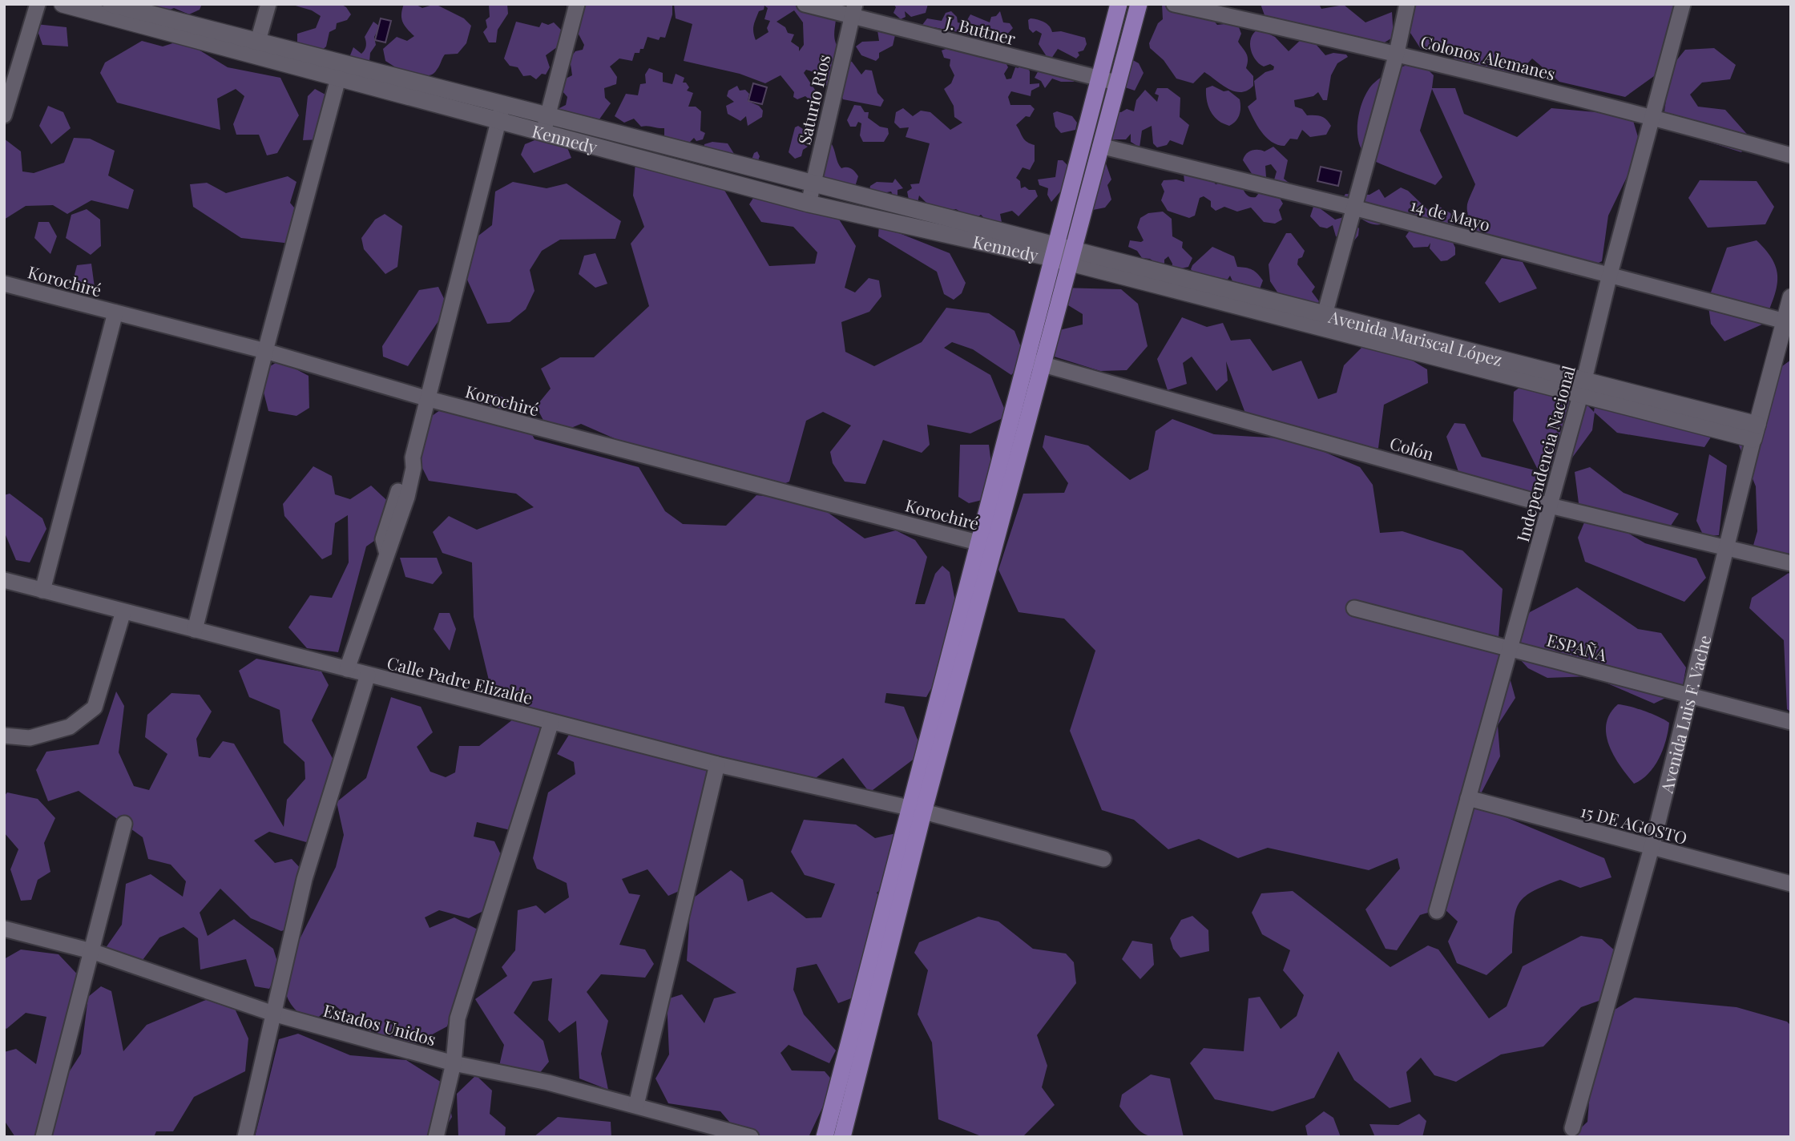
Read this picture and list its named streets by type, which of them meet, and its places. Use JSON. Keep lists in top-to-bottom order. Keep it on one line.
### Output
{"streets":{"main road":["Kennedy","Avenida Mariscal López","Avenida Luis F. Vache"],"street":["J. Buttner","Colonos Alemanes","Saturio Rios","14 de Mayo","Korochiré","Colón","Independencia Nacional","ESPAÑA","Calle Padre Elizalde","15 DE AGOSTO","Estados Unidos"]},"crossings":[["J. Buttner","Saturio Rios"],["Colonos Alemanes","Independencia Nacional"],["Saturio Rios","Kennedy"],["Kennedy","Avenida Mariscal López"],["14 de Mayo","Independencia Nacional"],["14 de Mayo","Avenida Luis F. Vache"],["Avenida Mariscal López","Independencia Nacional"],["Avenida Mariscal López","Avenida Luis F. Vache"],["Colón","Independencia Nacional"],["Colón","Avenida Luis F. Vache"],["Independencia Nacional","ESPAÑA"],["Independencia Nacional","15 DE AGOSTO"],["ESPAÑA","Avenida Luis F. Vache"],["Avenida Luis F. Vache","15 DE AGOSTO"]]}
